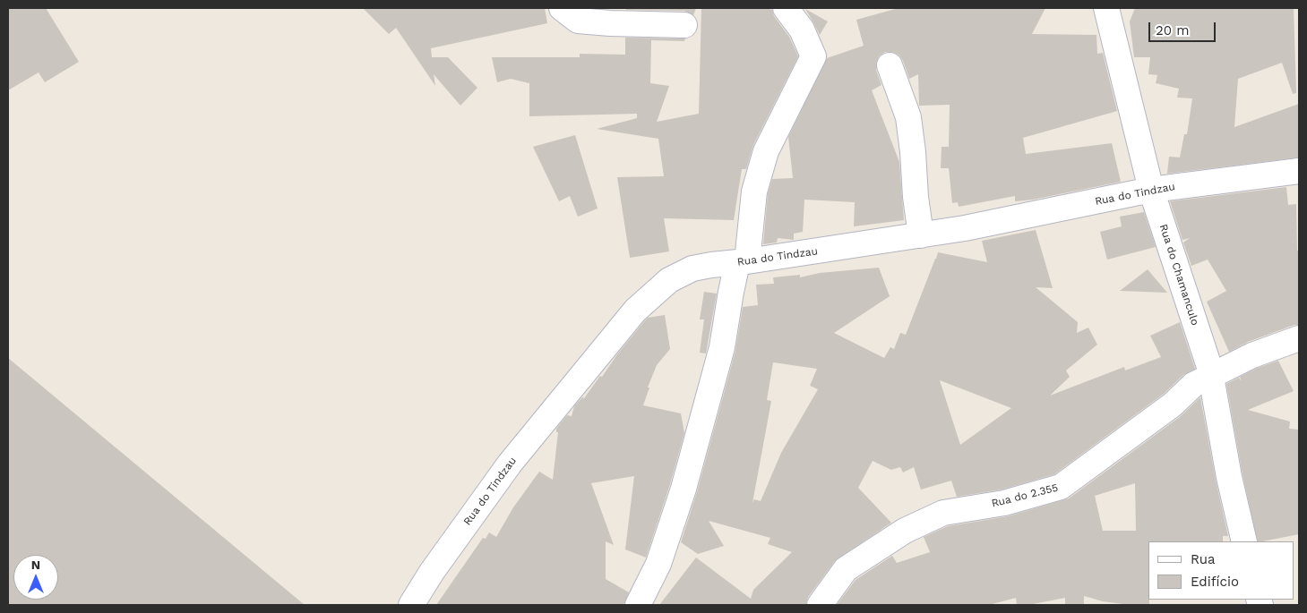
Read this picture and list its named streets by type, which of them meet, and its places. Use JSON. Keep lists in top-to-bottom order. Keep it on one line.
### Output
{"streets":{"street":["Rua do Tindzau","Rua do Chamanculo","Rua do 2.355"]},"crossings":[["Rua do Tindzau","Rua do Chamanculo"],["Rua do Chamanculo","Rua do 2.355"]],"legend":["Rua","Edifício"],"scale_bar":"20 m","north":"top"}
